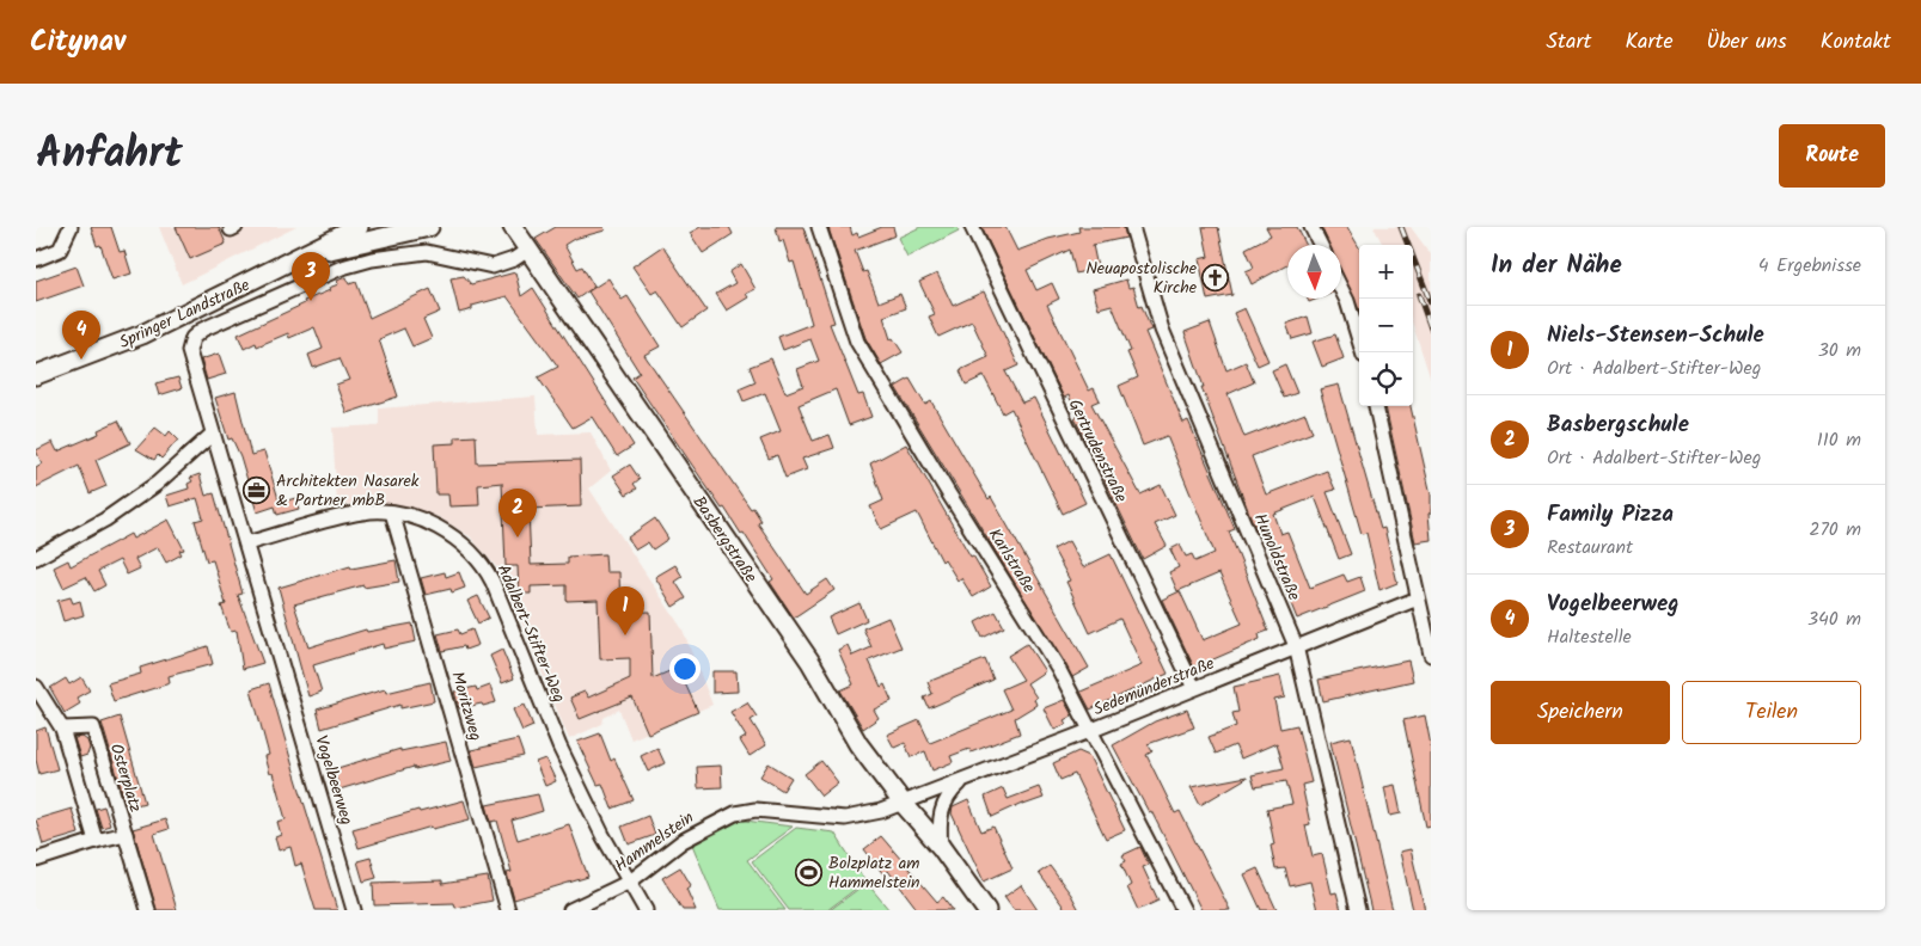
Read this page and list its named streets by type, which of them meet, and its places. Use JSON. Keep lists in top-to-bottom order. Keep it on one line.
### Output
{"streets":{"main road":["Springer Landstraße","Basbergstraße"],"street":["Gertrudenstraße","Hunoldstraße","Karlstraße","Adalbert-Stifter-Weg","Sedemünderstraße","Moritzweg","Osterplatz","Vogelbeerweg","Hammelstein"]},"crossings":[["Gertrudenstraße","Sedemünderstraße"],["Basbergstraße","Sedemünderstraße"],["Basbergstraße","Vogelbeerweg"],["Basbergstraße","Hammelstein"],["Hunoldstraße","Sedemünderstraße"],["Karlstraße","Sedemünderstraße"],["Adalbert-Stifter-Weg","Moritzweg"],["Adalbert-Stifter-Weg","Vogelbeerweg"],["Adalbert-Stifter-Weg","Hammelstein"],["Sedemünderstraße","Hammelstein"]],"places":{"church":["Neuapostolische Kirche"],"office":["Architekten Nasarek & Partner mbB"],"sports":["Bolzplatz am Hammelstein"]},"north":"bottom","page":{"header":"Citynav","nav":["Start","Karte","Über uns","Kontakt"],"title":"Anfahrt","buttons":["Route",["Speichern","Teilen"]],"heading":["In der Nähe","4 Ergebnisse"],"map_buttons":["+","−"],"pins":["3","4","2","1"],"list":[{"mark":"1","name":"Niels-Stensen-Schule","note":"Ort · Adalbert-Stifter-Weg","value":"30 m"},{"mark":"2","name":"Basbergschule","note":"Ort · Adalbert-Stifter-Weg","value":"110 m"},{"mark":"3","name":"Family Pizza","note":"Restaurant","value":"270 m"},{"mark":"4","name":"Vogelbeerweg","note":"Haltestelle","value":"340 m"}]}}
